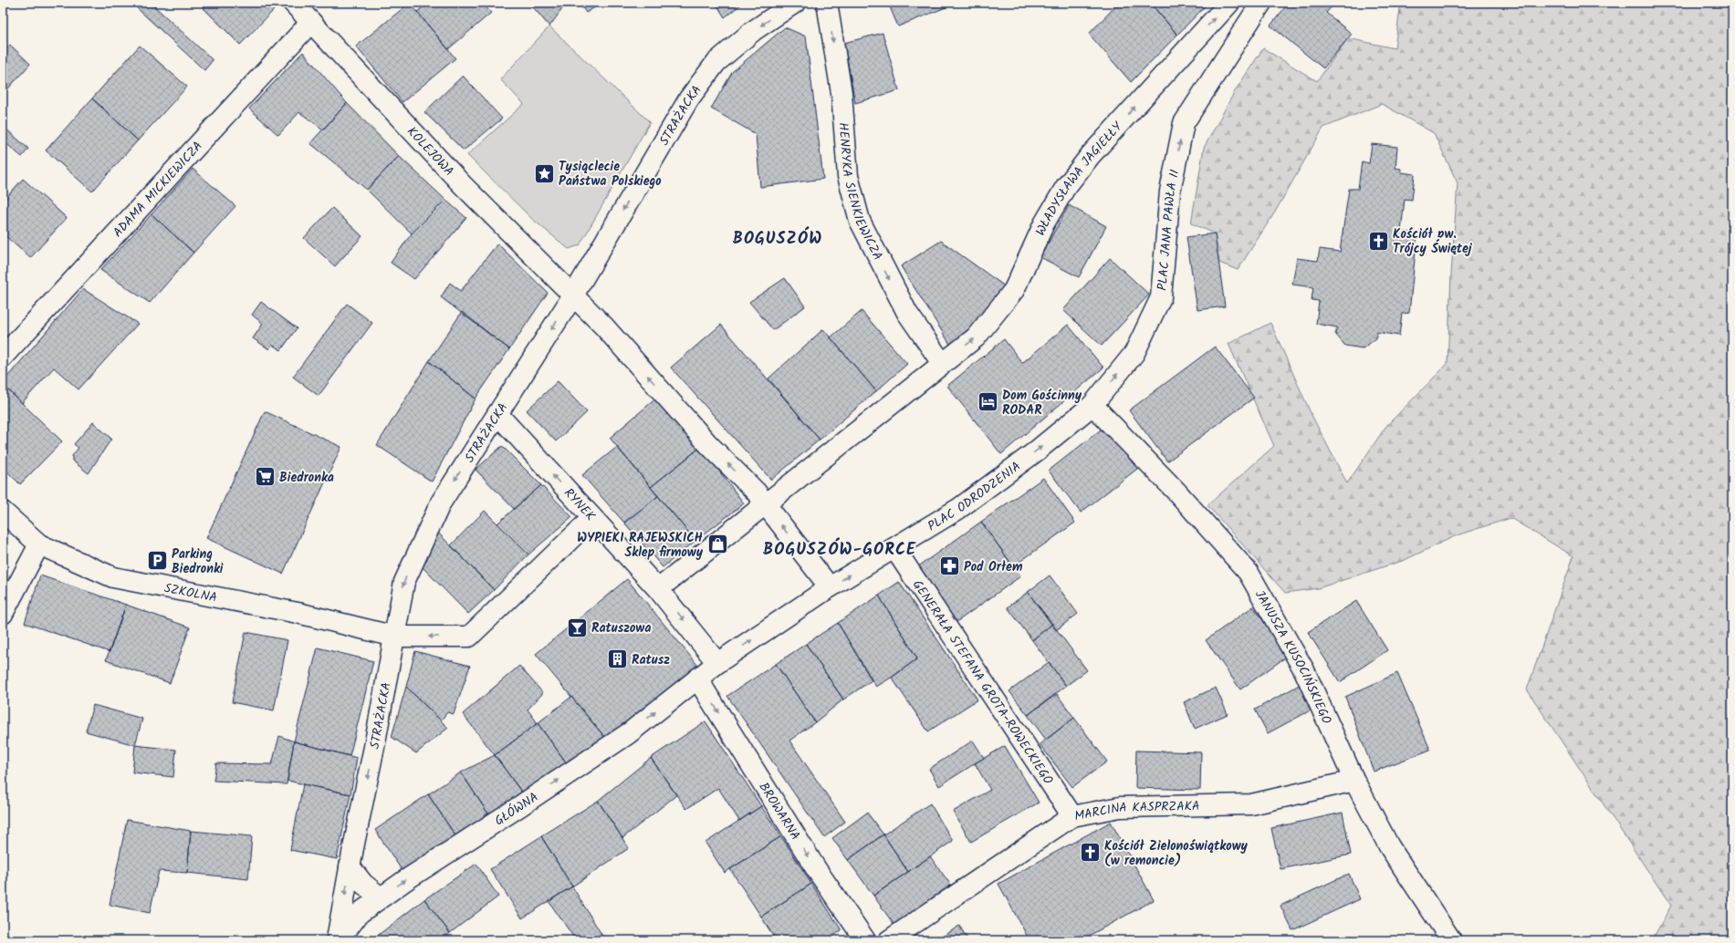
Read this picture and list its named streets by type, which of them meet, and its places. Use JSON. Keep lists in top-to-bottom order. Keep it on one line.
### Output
{"streets":{"street":["STRAŻACKA","KOLEJOWA","WŁADYSŁAWA JAGIEŁŁY","ADAMA MICKIEWICZA","HENRYKA SIENKIEWICZA","PLAC JANA PAWŁA II","PLAC ODRODZENIA","RYNEK","SZKOLNA","JANUSZA KUSOCIŃSKIEGO","GENERAŁA STEFANA GROTA-ROWECKIEGO","GŁÓWNA","BROWARNA","MARCINA KASPRZAKA"]},"crossings":[["STRAŻACKA","KOLEJOWA"],["STRAŻACKA","RYNEK"],["STRAŻACKA","SZKOLNA"],["STRAŻACKA","GŁÓWNA"],["KOLEJOWA","WŁADYSŁAWA JAGIEŁŁY"],["KOLEJOWA","ADAMA MICKIEWICZA"],["WŁADYSŁAWA JAGIEŁŁY","HENRYKA SIENKIEWICZA"],["WŁADYSŁAWA JAGIEŁŁY","RYNEK"],["PLAC JANA PAWŁA II","PLAC ODRODZENIA"],["PLAC JANA PAWŁA II","JANUSZA KUSOCIŃSKIEGO"],["PLAC ODRODZENIA","RYNEK"],["PLAC ODRODZENIA","JANUSZA KUSOCIŃSKIEGO"],["PLAC ODRODZENIA","GENERAŁA STEFANA GROTA-ROWECKIEGO"],["PLAC ODRODZENIA","GŁÓWNA"],["PLAC ODRODZENIA","BROWARNA"],["RYNEK","SZKOLNA"],["JANUSZA KUSOCIŃSKIEGO","MARCINA KASPRZAKA"],["GENERAŁA STEFANA GROTA-ROWECKIEGO","MARCINA KASPRZAKA"],["GŁÓWNA","BROWARNA"]],"one_way":["STRAŻACKA","KOLEJOWA","WŁADYSŁAWA JAGIEŁŁY","HENRYKA SIENKIEWICZA","PLAC JANA PAWŁA II","PLAC ODRODZENIA","GŁÓWNA","BROWARNA"],"districts":["BOGUSZÓW","BOGUSZÓW-GORCE"],"places":{"place":["Tysiąclecie Państwa Polskiego"],"church":["Kościół pw. Trójcy Świętej","Kościół Zielonoświątkowy (w remoncie)"],"hotel":["Dom Gościnny RODAR"],"supermarket":["Biedronka"],"shop":["WYPIEKI RAJEWSKICH Sklep firmowy"],"parking":["Parking Biedronki"],"pharmacy":["Pod Orłem"],"bar":["Ratuszowa"],"building":["Ratusz"]}}
